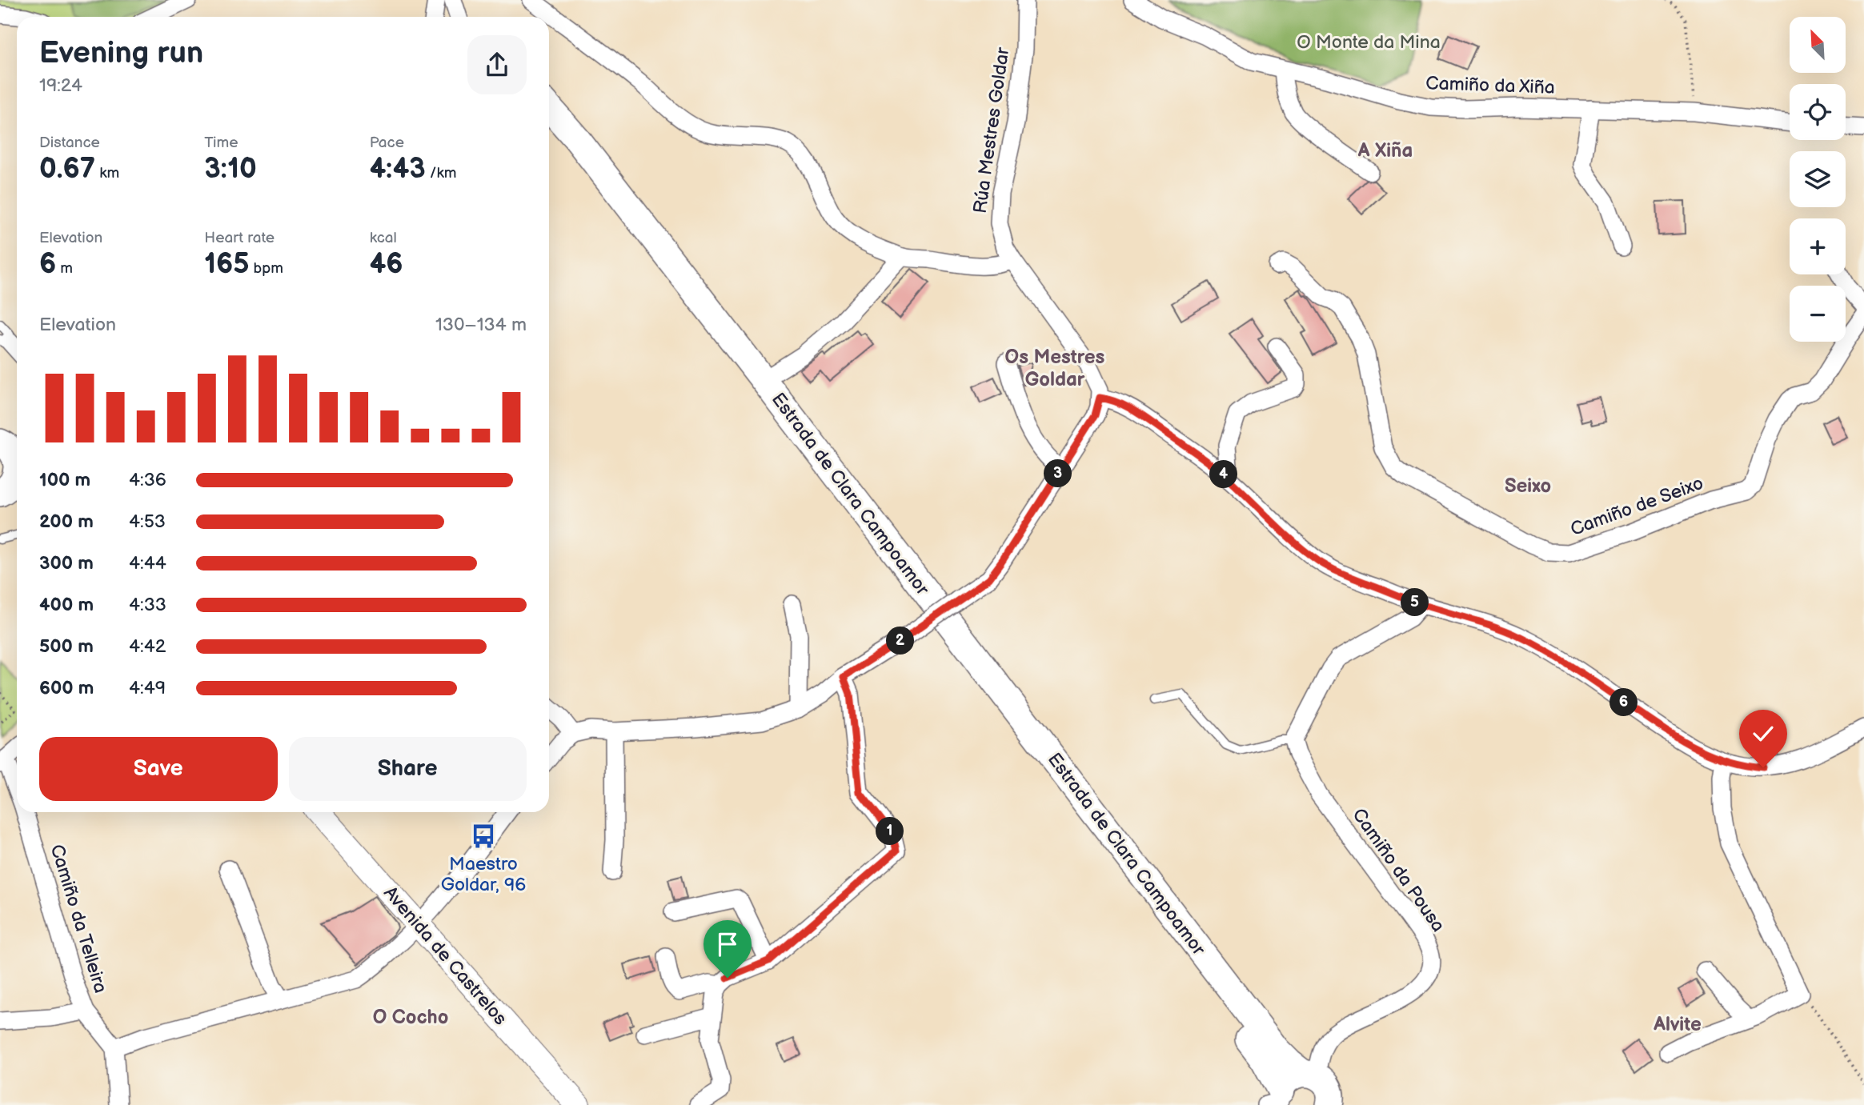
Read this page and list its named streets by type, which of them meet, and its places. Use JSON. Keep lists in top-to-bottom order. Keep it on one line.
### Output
{"streets":{"main road":["Estrada de Clara Campoamor","Avenida de Castrelos"],"street":["Camiño da Xiña","Rúa Mestres Goldar","Camiño de Seixo","Camiño da Pousa","Camiño da Telleira"]},"crossings":[["Estrada de Clara Campoamor","Camiño da Pousa"]],"districts":["A Xiña","Os Mestres Goldar","Seixo","O Cocho","Alvite"],"parks":["O Monte da Mina"],"places":{"bus stop":["Maestro Goldar, 96"]},"north":"top left","page":{"map_buttons":["+","−"],"heading":["Evening run","19:24"],"stats":[["Distance","0.67 km"],["Time","3:10"],["Pace","4:43 /km"],["Elevation","6 m"],["Heart rate","165 bpm"],["kcal","46"]],"chart":["Elevation","130–134 m"],"pins":["3","4","5","2","6","1"],"list":[{"name":"100 m","note":"4:36"},{"name":"200 m","note":"4:53"},{"name":"300 m","note":"4:44"},{"name":"400 m","note":"4:33"},{"name":"500 m","note":"4:42"},{"name":"600 m","note":"4:49"}],"buttons":["Save","Share"]}}
